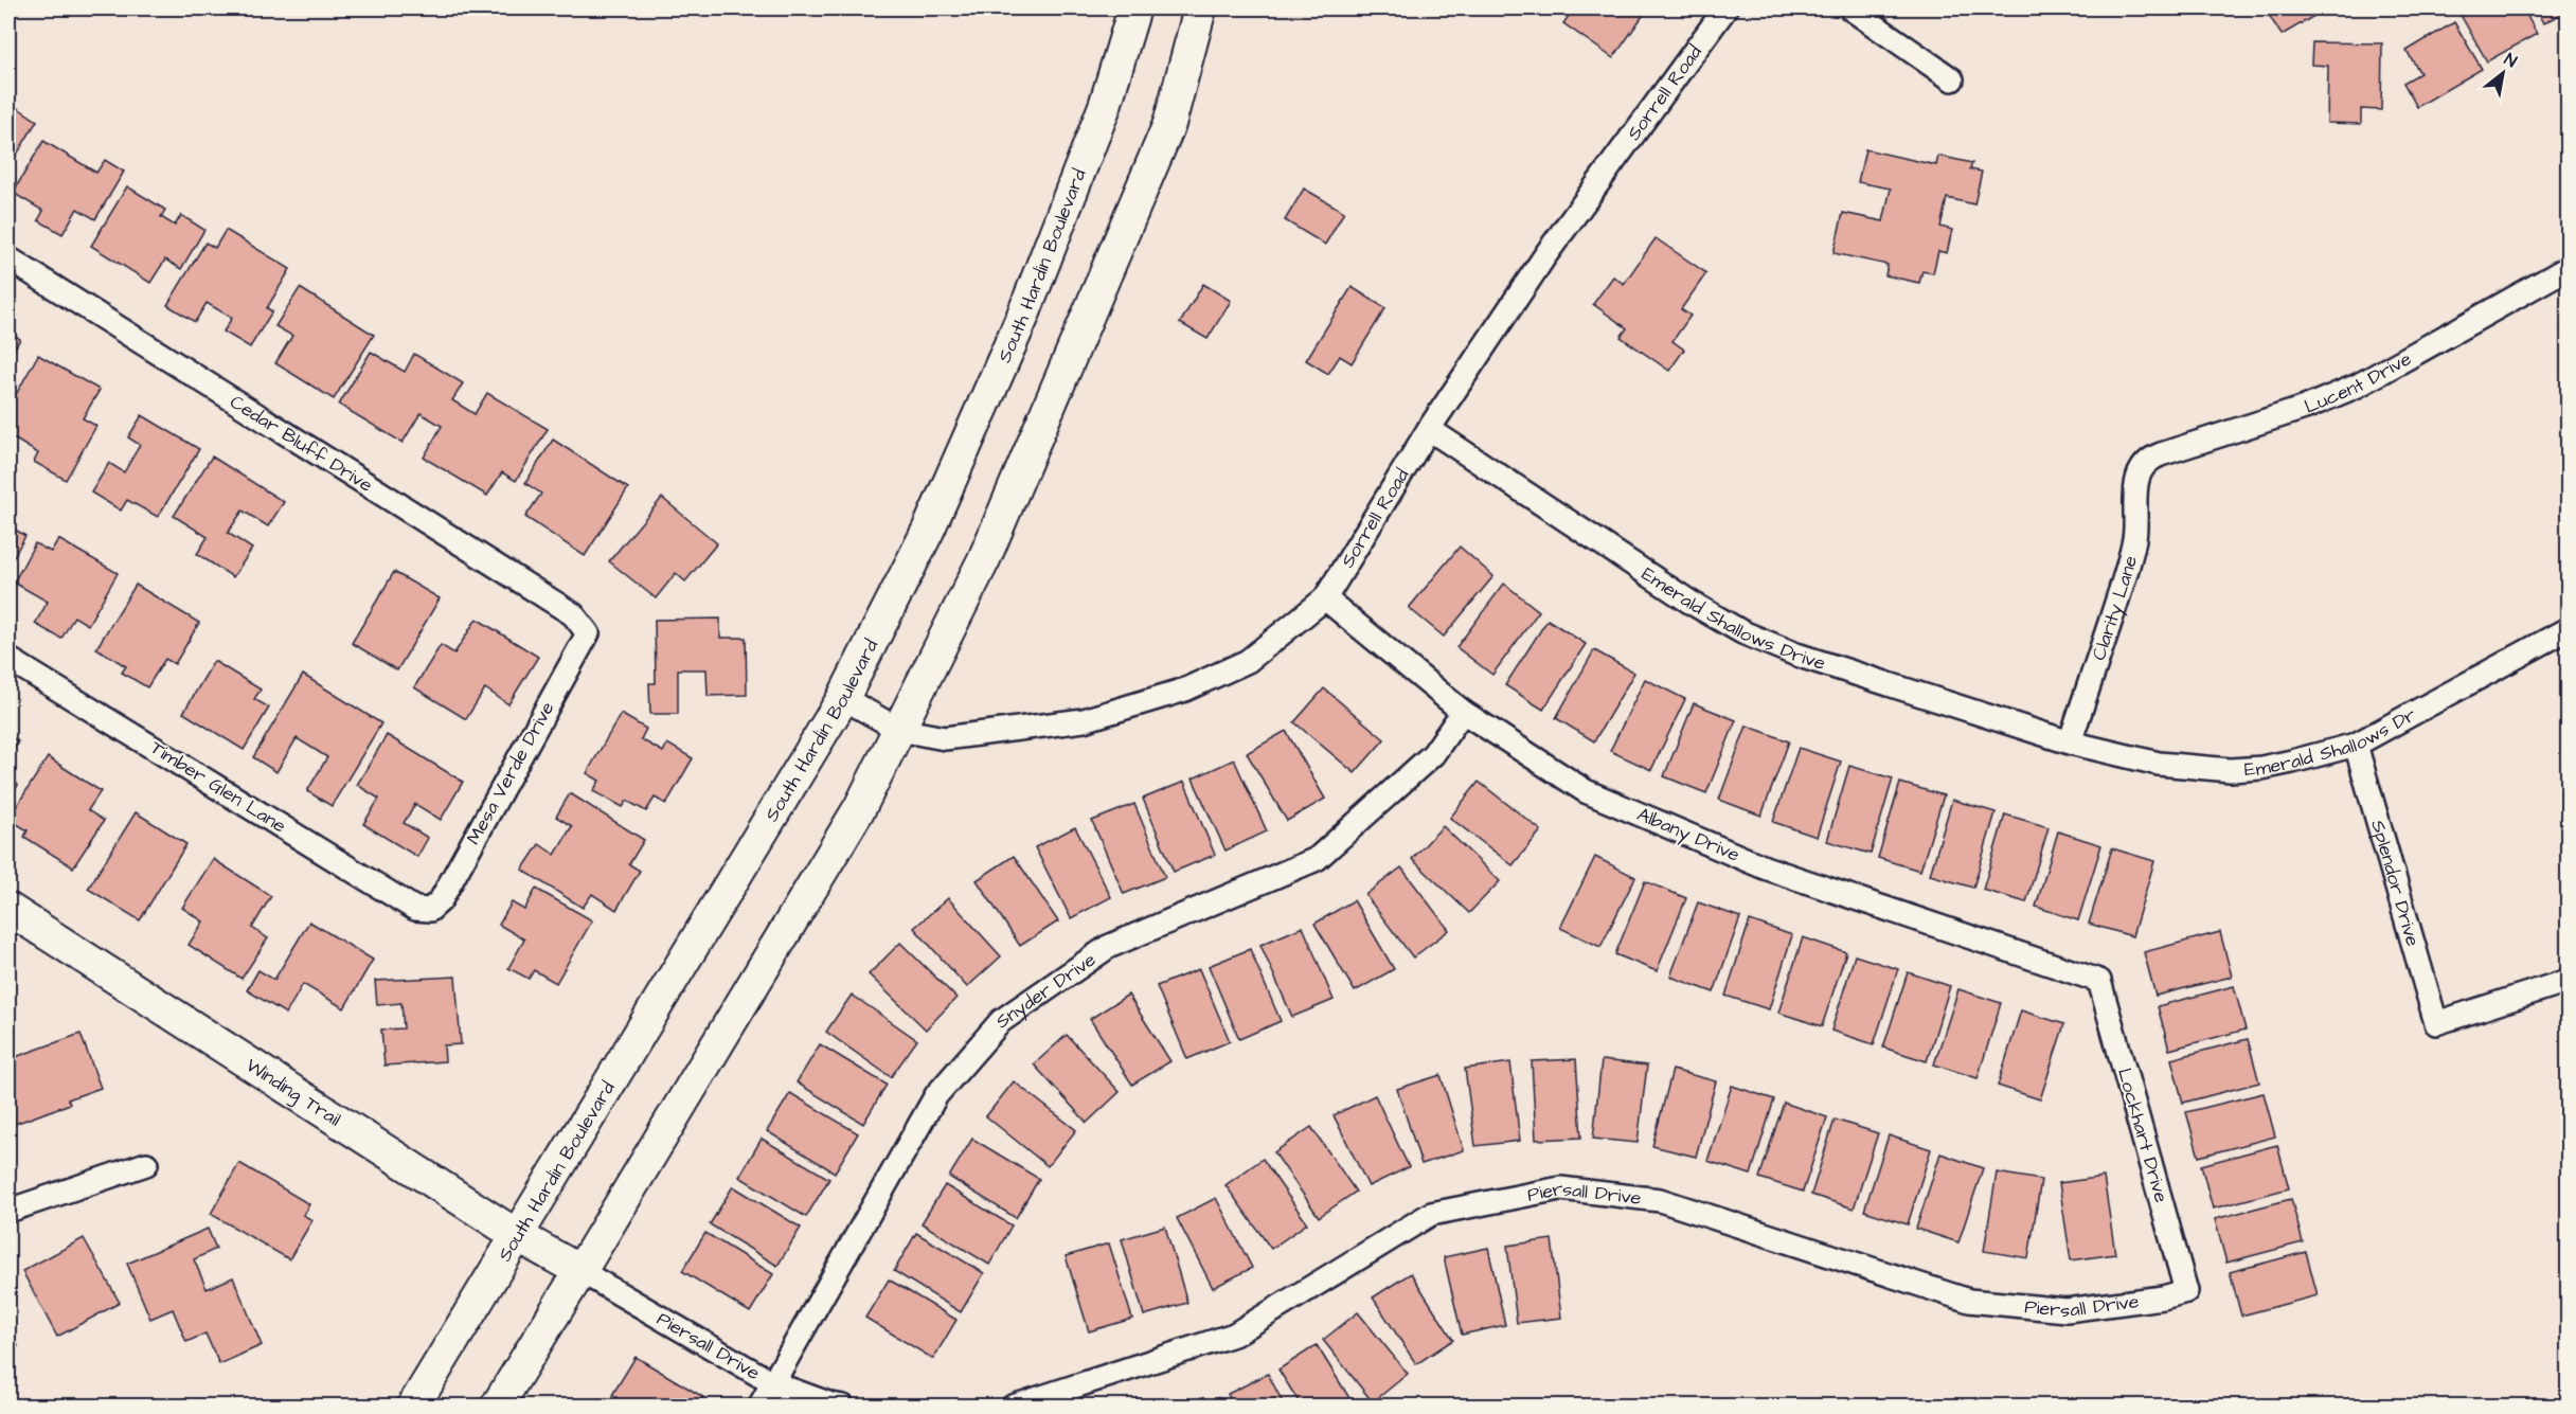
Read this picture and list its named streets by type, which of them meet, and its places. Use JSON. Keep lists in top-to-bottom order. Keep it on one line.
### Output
{"streets":{"main road":["South Hardin Boulevard","Winding Trail"],"street":["Sorrell Road","Lucent Drive","Cedar Bluff Drive","Clarity Lane","Emerald Shallows Drive","Emerald Shallows Dr","Mesa Verde Drive","Timber Glen Lane","Albany Drive","Splendor Drive","Snyder Drive","Lockhart Drive","Piersall Drive"]},"crossings":[["Sorrell Road","South Hardin Boulevard"],["Sorrell Road","Emerald Shallows Drive"],["Sorrell Road","Albany Drive"],["South Hardin Boulevard","Winding Trail"],["Lucent Drive","Clarity Lane"],["Cedar Bluff Drive","Mesa Verde Drive"],["Clarity Lane","Emerald Shallows Drive"],["Clarity Lane","Emerald Shallows Dr"],["Emerald Shallows Drive","Emerald Shallows Dr"],["Emerald Shallows Dr","Splendor Drive"],["Mesa Verde Drive","Timber Glen Lane"],["Albany Drive","Snyder Drive"],["Albany Drive","Lockhart Drive"],["Snyder Drive","Piersall Drive"],["Winding Trail","Piersall Drive"],["Lockhart Drive","Piersall Drive"]],"north":"top right"}
